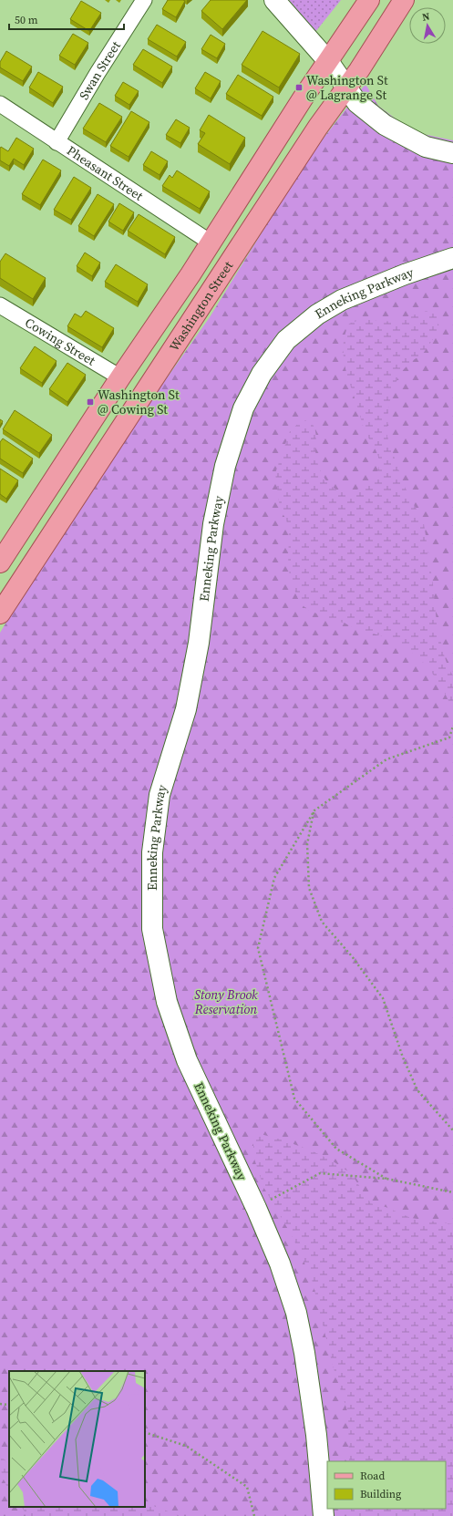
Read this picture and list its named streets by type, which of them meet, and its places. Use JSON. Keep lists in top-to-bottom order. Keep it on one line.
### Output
{"streets":{"main road":["Enneking Parkway","Washington Street"],"street":["Swan Street","Pheasant Street","Cowing Street"]},"crossings":[["Swan Street","Pheasant Street"],["Pheasant Street","Washington Street"],["Washington Street","Cowing Street"]],"parks":["Stony Brook Reservation"],"places":{"transit":["Washington St @ Lagrange St","Washington St @ Cowing St"]},"legend":["Road","Building"],"scale_bar":"50 m","north":"top"}
